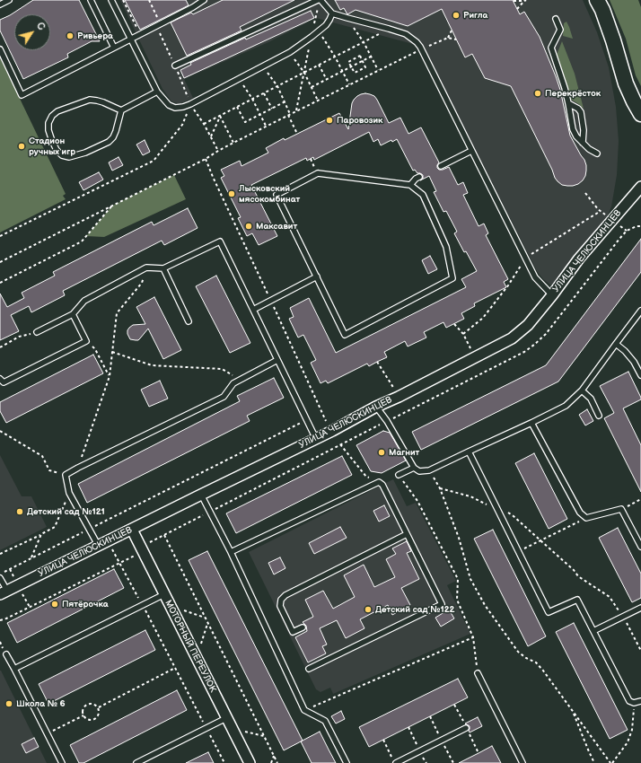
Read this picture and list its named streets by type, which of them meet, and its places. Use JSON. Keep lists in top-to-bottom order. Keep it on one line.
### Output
{"streets":{"street":["УЛИЦА ЧЕЛЮСКИНЦЕВ","МОТОРНЫЙ ПЕРЕУЛОК"]},"crossings":[["УЛИЦА ЧЕЛЮСКИНЦЕВ","МОТОРНЫЙ ПЕРЕУЛОК"]],"places":["Ригла","Ривьера","Перекрёсток","Паровозик","Стадион ручных игр","Лысковский мясокомбинат","Максавит","Магнит","Детский сад №121","Пятёрочка","Детский сад №122","Школа № 6"],"north":"top right"}
